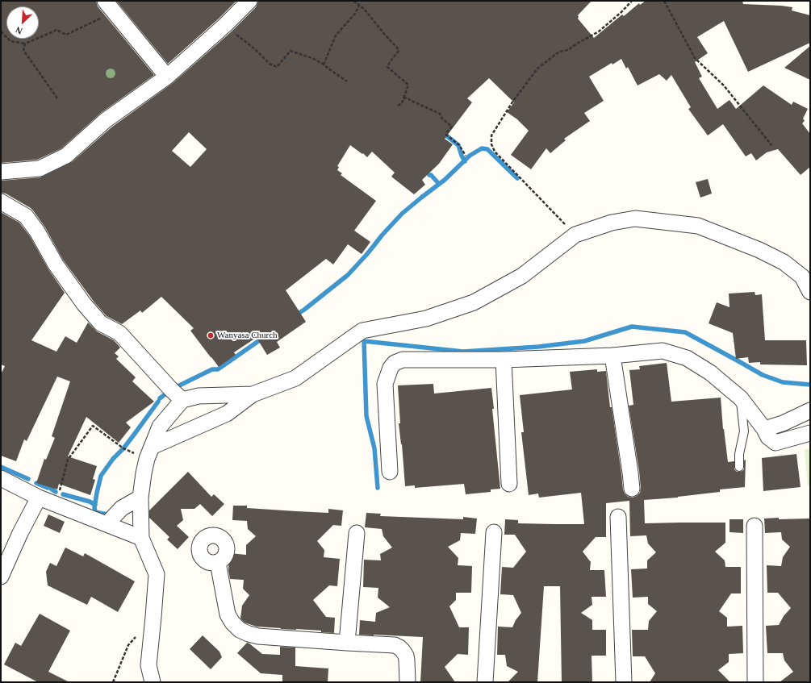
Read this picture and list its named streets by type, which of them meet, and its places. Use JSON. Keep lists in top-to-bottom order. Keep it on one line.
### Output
{"places":["Wanyasa Church"],"north":"bottom left"}
